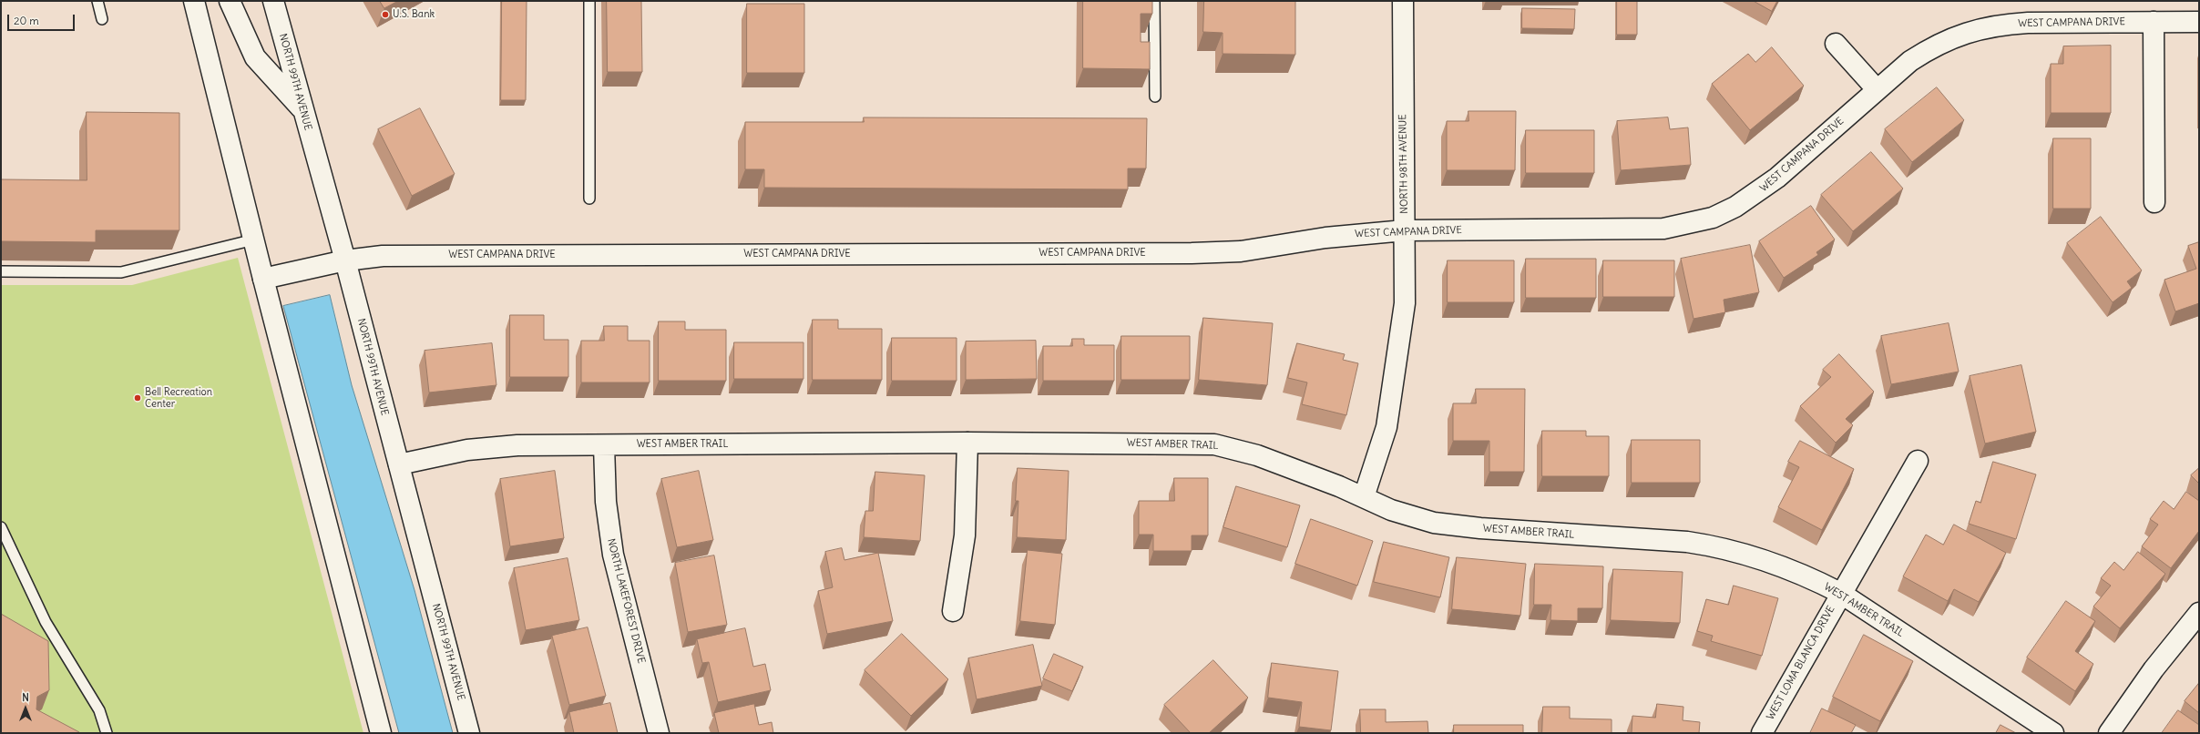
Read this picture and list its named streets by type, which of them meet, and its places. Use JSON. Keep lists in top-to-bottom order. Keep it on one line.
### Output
{"streets":{"street":["WEST CAMPANA DRIVE","NORTH 99TH AVENUE","NORTH 98TH AVENUE","WEST AMBER TRAIL","NORTH LAKEFOREST DRIVE","WEST LOMA BLANCA DRIVE"]},"crossings":[["WEST CAMPANA DRIVE","NORTH 99TH AVENUE"],["WEST CAMPANA DRIVE","NORTH 98TH AVENUE"],["NORTH 99TH AVENUE","WEST AMBER TRAIL"],["NORTH 98TH AVENUE","WEST AMBER TRAIL"],["WEST AMBER TRAIL","NORTH LAKEFOREST DRIVE"],["WEST AMBER TRAIL","WEST LOMA BLANCA DRIVE"]],"places":["U.S. Bank","Bell Recreation Center"],"scale_bar":"20 m","north":"top"}
